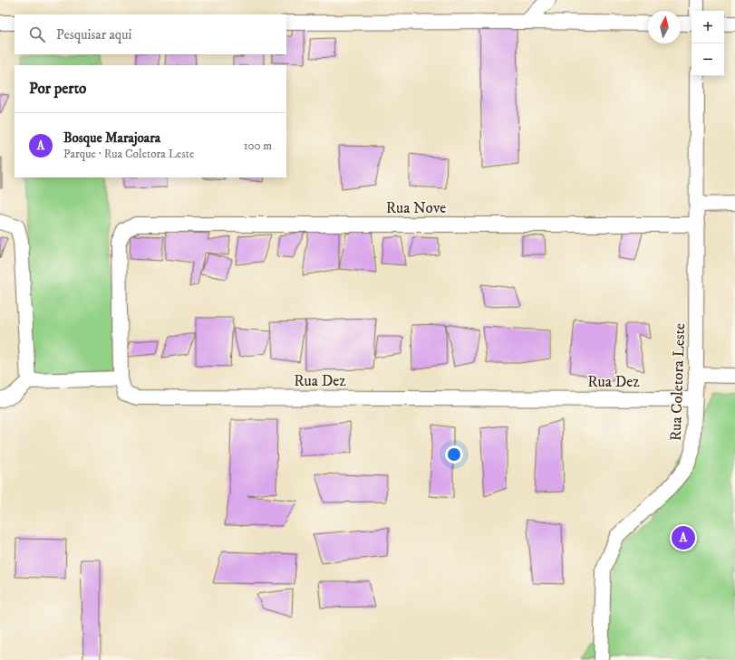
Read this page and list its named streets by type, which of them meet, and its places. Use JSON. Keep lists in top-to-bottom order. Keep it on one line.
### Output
{"streets":{"street":["Rua Nove","Rua Dez","Rua Coletora Leste"]},"crossings":[["Rua Nove","Rua Dez"],["Rua Nove","Rua Coletora Leste"],["Rua Dez","Rua Coletora Leste"]],"north":"top","page":{"map_buttons":["+","−"],"search":"Pesquisar aqui","heading":"Por perto","list":[{"mark":"A","name":"Bosque Marajoara","note":"Parque · Rua Coletora Leste","value":"100 m"}],"pins":"A"}}
